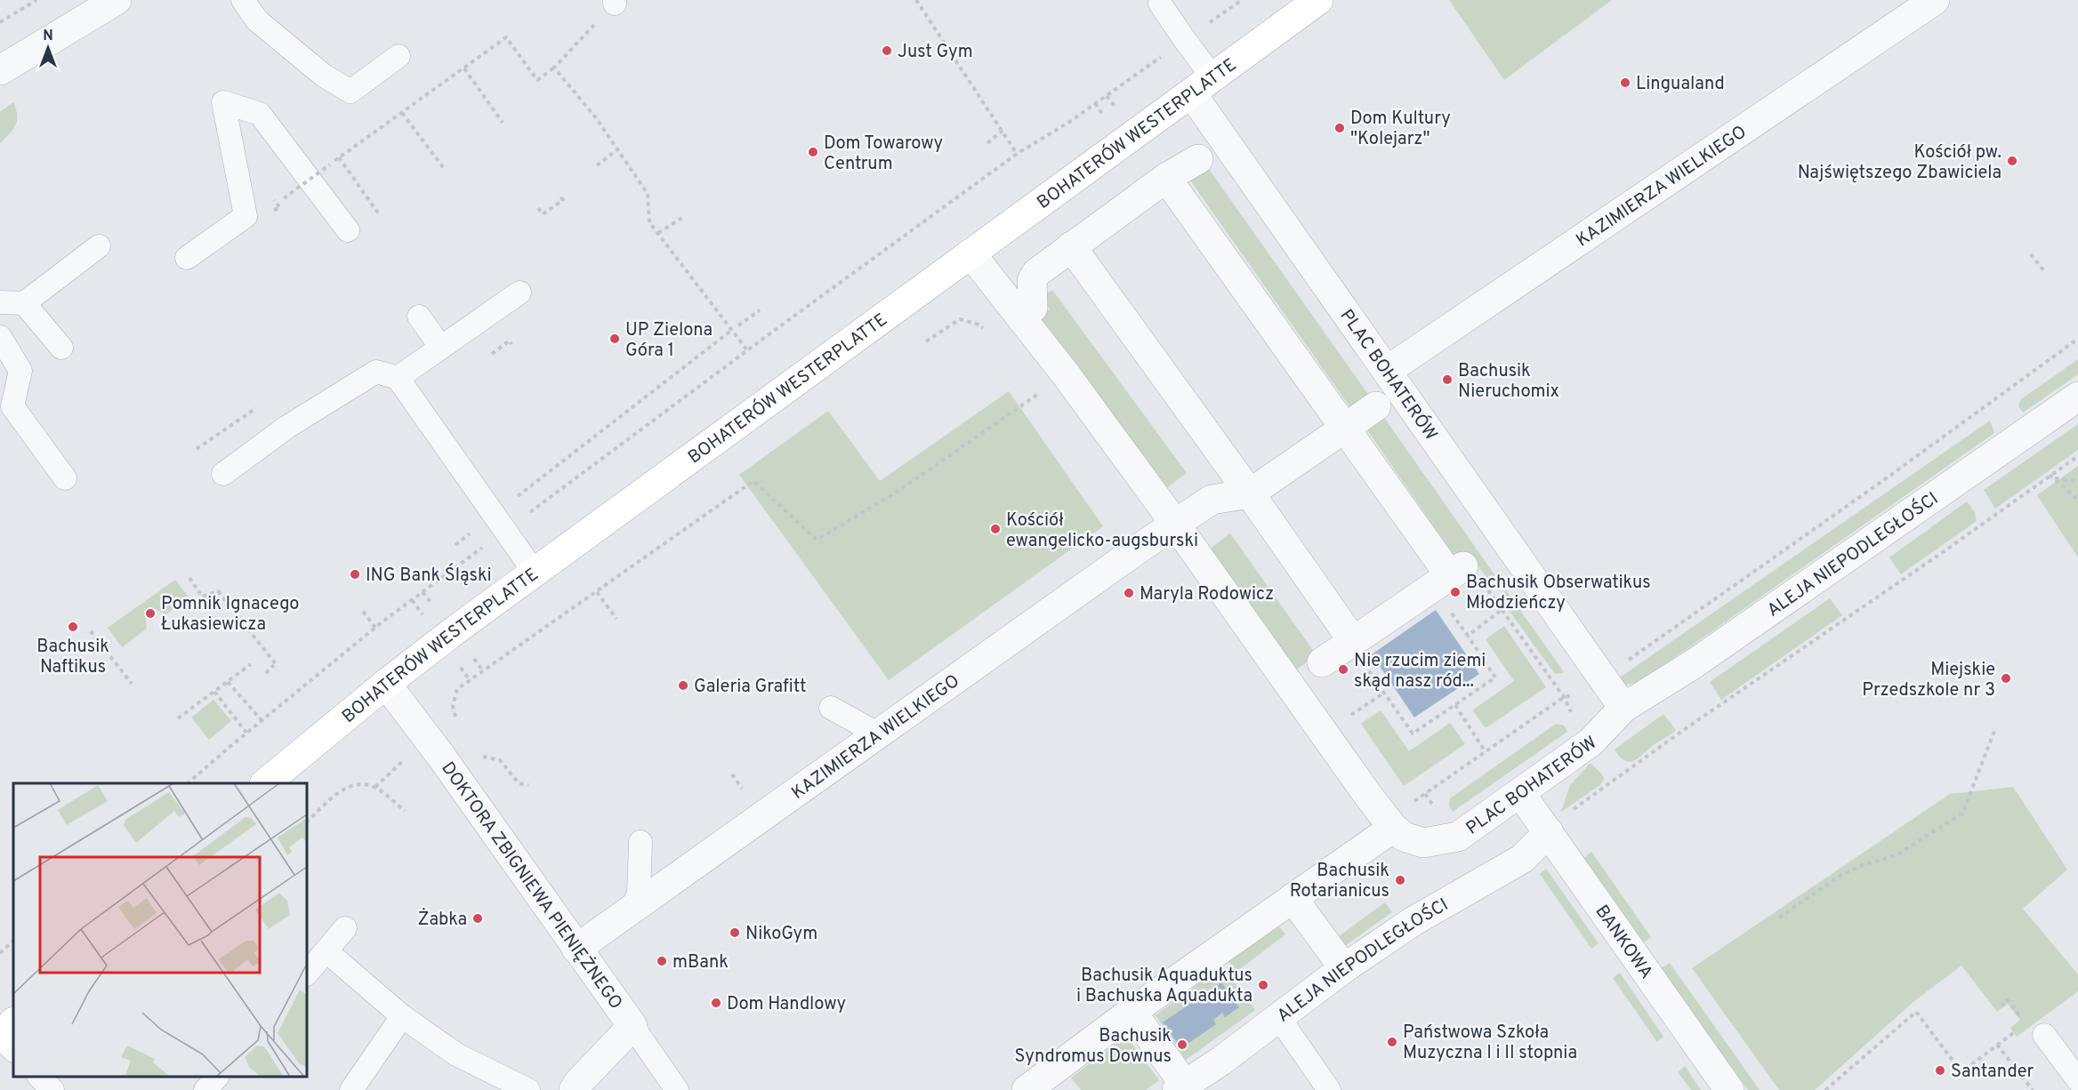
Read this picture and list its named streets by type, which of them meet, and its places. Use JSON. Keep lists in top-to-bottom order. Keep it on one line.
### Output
{"streets":{"street":["BOHATERÓW WESTERPLATTE","KAZIMIERZA WIELKIEGO","PLAC BOHATERÓW","ALEJA NIEPODLEGŁOŚCI","DOKTORA ZBIGNIEWA PIENIĘŻNEGO","BANKOWA"]},"crossings":[["BOHATERÓW WESTERPLATTE","PLAC BOHATERÓW"],["BOHATERÓW WESTERPLATTE","DOKTORA ZBIGNIEWA PIENIĘŻNEGO"],["KAZIMIERZA WIELKIEGO","PLAC BOHATERÓW"],["KAZIMIERZA WIELKIEGO","DOKTORA ZBIGNIEWA PIENIĘŻNEGO"],["PLAC BOHATERÓW","ALEJA NIEPODLEGŁOŚCI"],["PLAC BOHATERÓW","BANKOWA"],["ALEJA NIEPODLEGŁOŚCI","BANKOWA"]],"places":["Just Gym","Lingualand","Dom Kultury \"Kolejarz\"","Dom Towarowy Centrum","Kościół pw. Najświętszego Zbawiciela","UP Zielona Góra 1","Bachusik Nieruchomix","Kościół ewangelicko-augsburski","ING Bank Śląski","Bachusik Obserwatikus Młodzieńczy","Maryla Rodowicz","Pomnik Ignacego Łukasiewicza","Bachusik Naftikus","Nie rzucim ziemi skąd nasz ród...","Miejskie Przedszkole nr 3","Galeria Grafitt","Bachusik Rotarianicus","Żabka","NikoGym","mBank","Bachusik Aquaduktus i Bachuska Aquadukta","Dom Handlowy","Państwowa Szkoła Muzyczna I i II stopnia","Bachusik Syndromus Downus","Santander"],"north":"top"}
